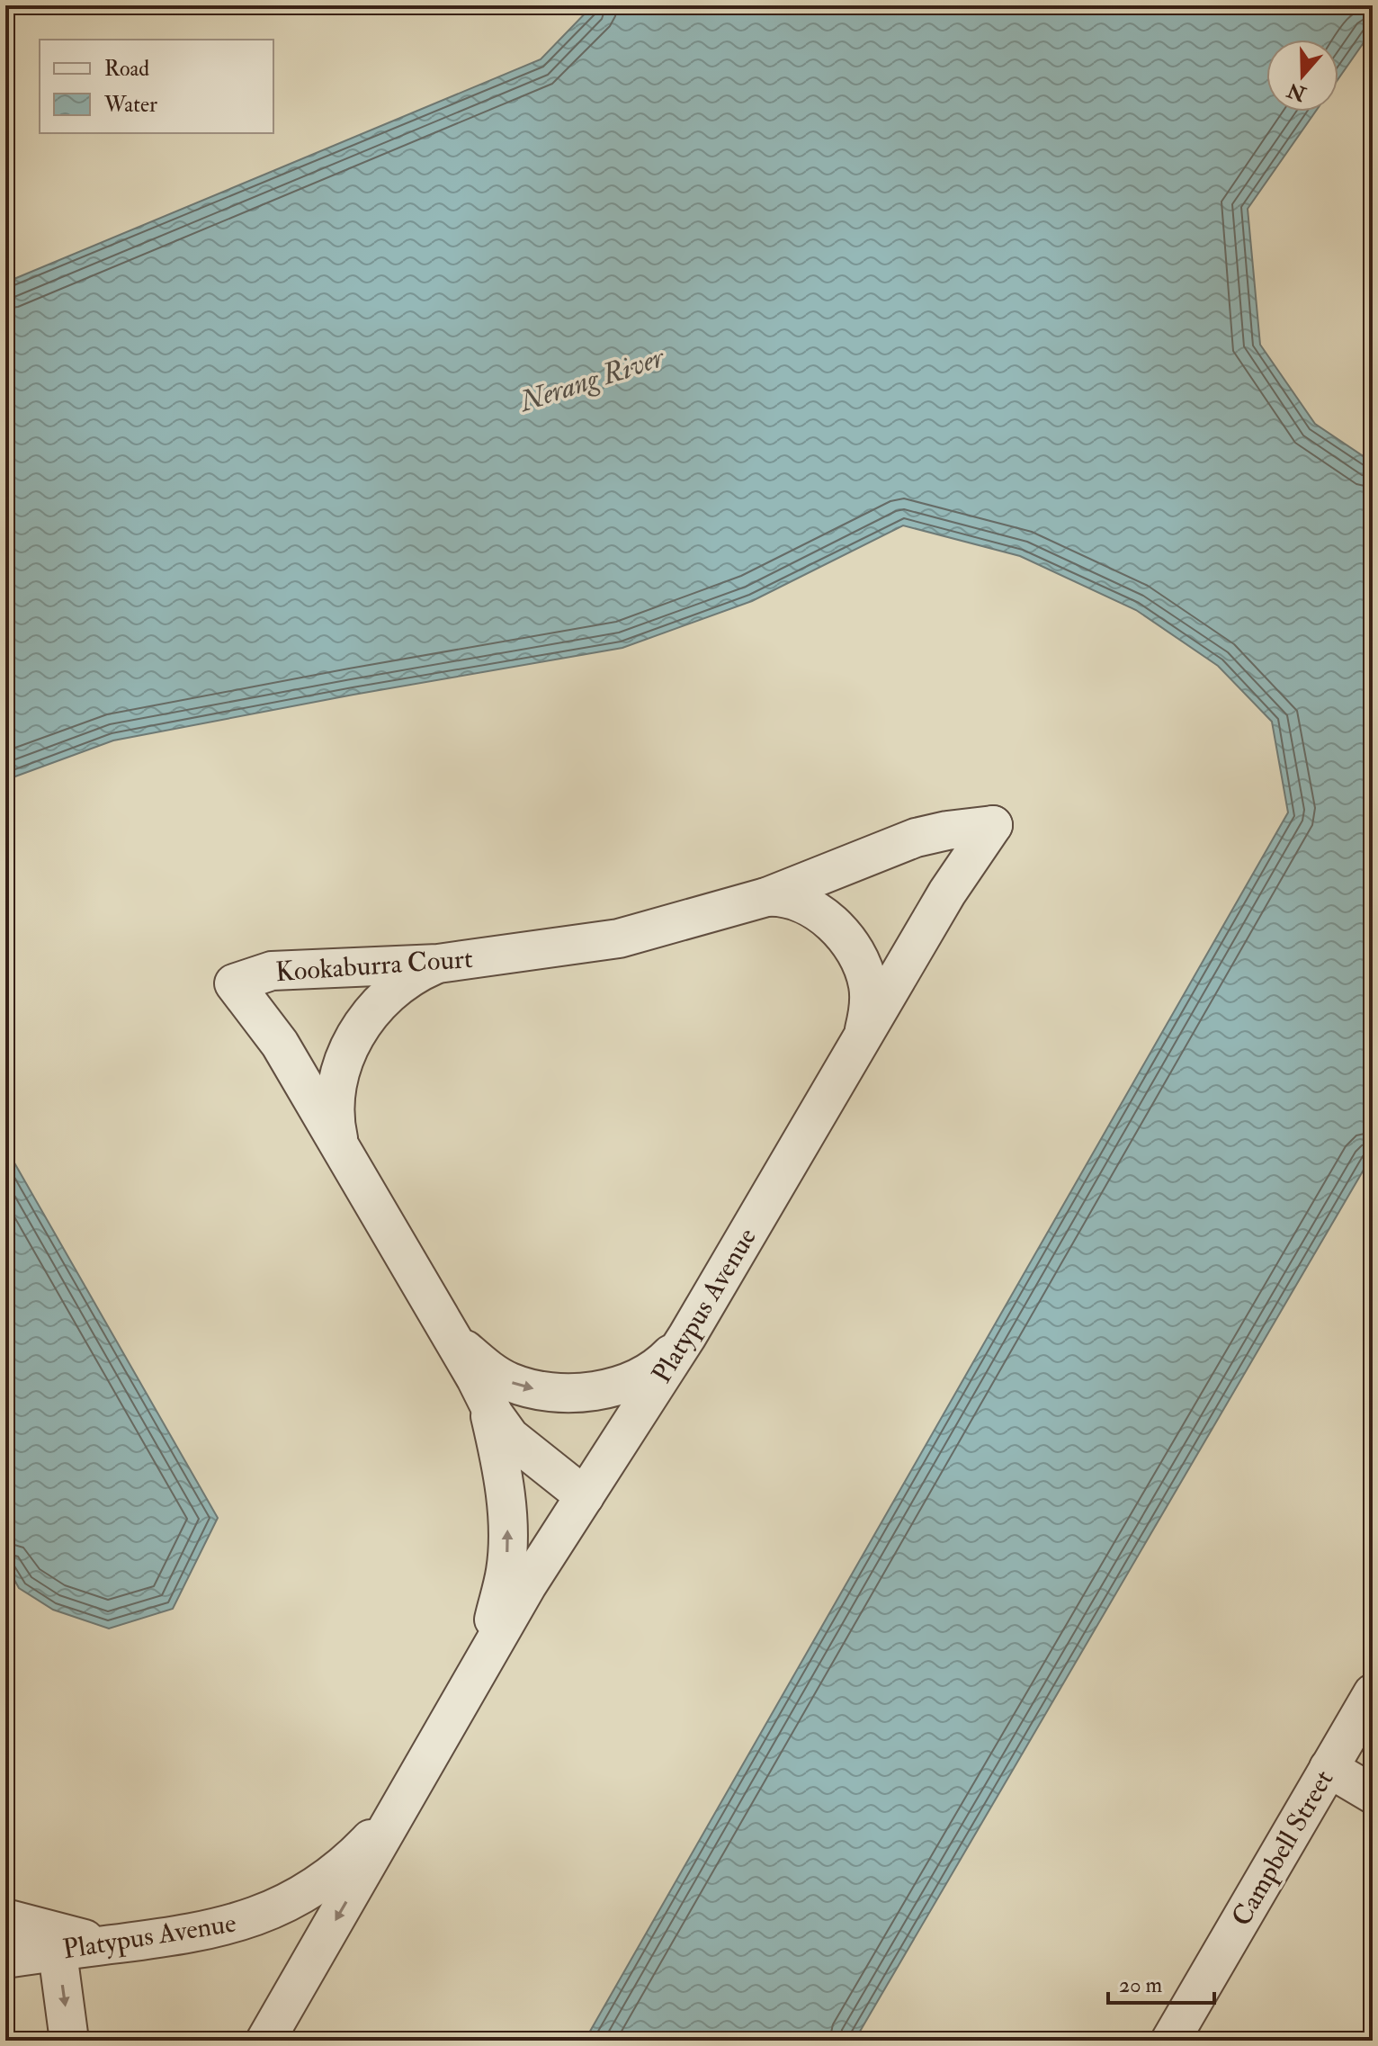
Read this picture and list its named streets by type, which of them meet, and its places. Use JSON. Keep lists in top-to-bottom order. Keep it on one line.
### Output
{"streets":{"street":["Kookaburra Court","Platypus Avenue","Campbell Street"]},"crossings":[["Kookaburra Court","Platypus Avenue"]],"water":["Nerang River"],"legend":["Road","Water"],"scale_bar":"20 m","north":"bottom"}
